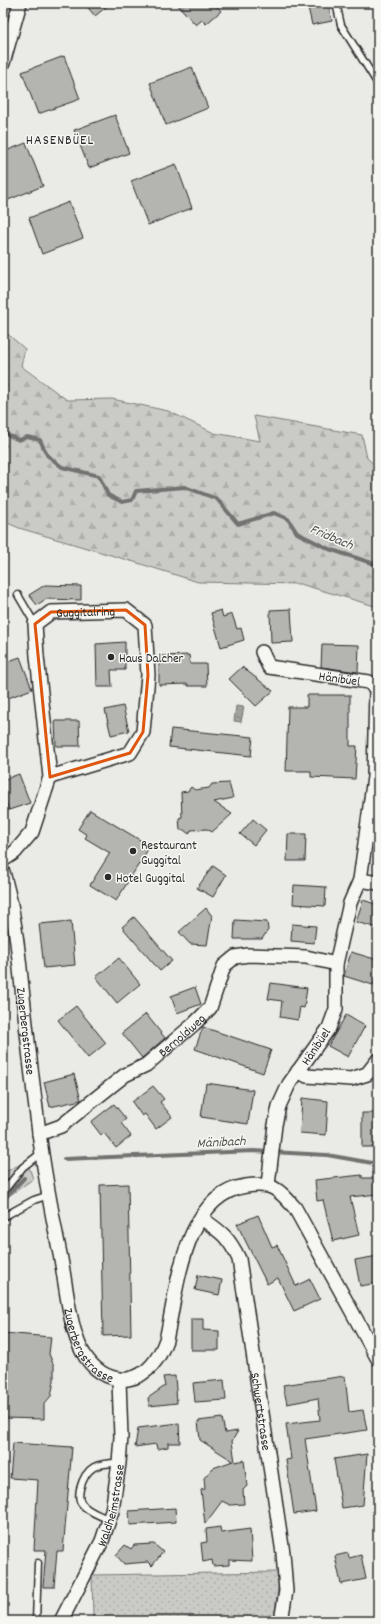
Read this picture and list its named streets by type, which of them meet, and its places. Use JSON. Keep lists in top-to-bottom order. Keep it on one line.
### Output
{"streets":{"street":["Guggitalring","Hänibüel","Zugerbergstrasse","Bernoldweg","Schwertstrasse","Waldheimstrasse"]},"crossings":[["Hänibüel","Zugerbergstrasse"],["Hänibüel","Bernoldweg"],["Zugerbergstrasse","Bernoldweg"],["Zugerbergstrasse","Schwertstrasse"],["Zugerbergstrasse","Waldheimstrasse"]],"districts":["HASENBÜEL"],"water":["Fridbach","Mänibach"],"places":["Haus Dalcher","Restaurant Guggital","Hotel Guggital"]}
